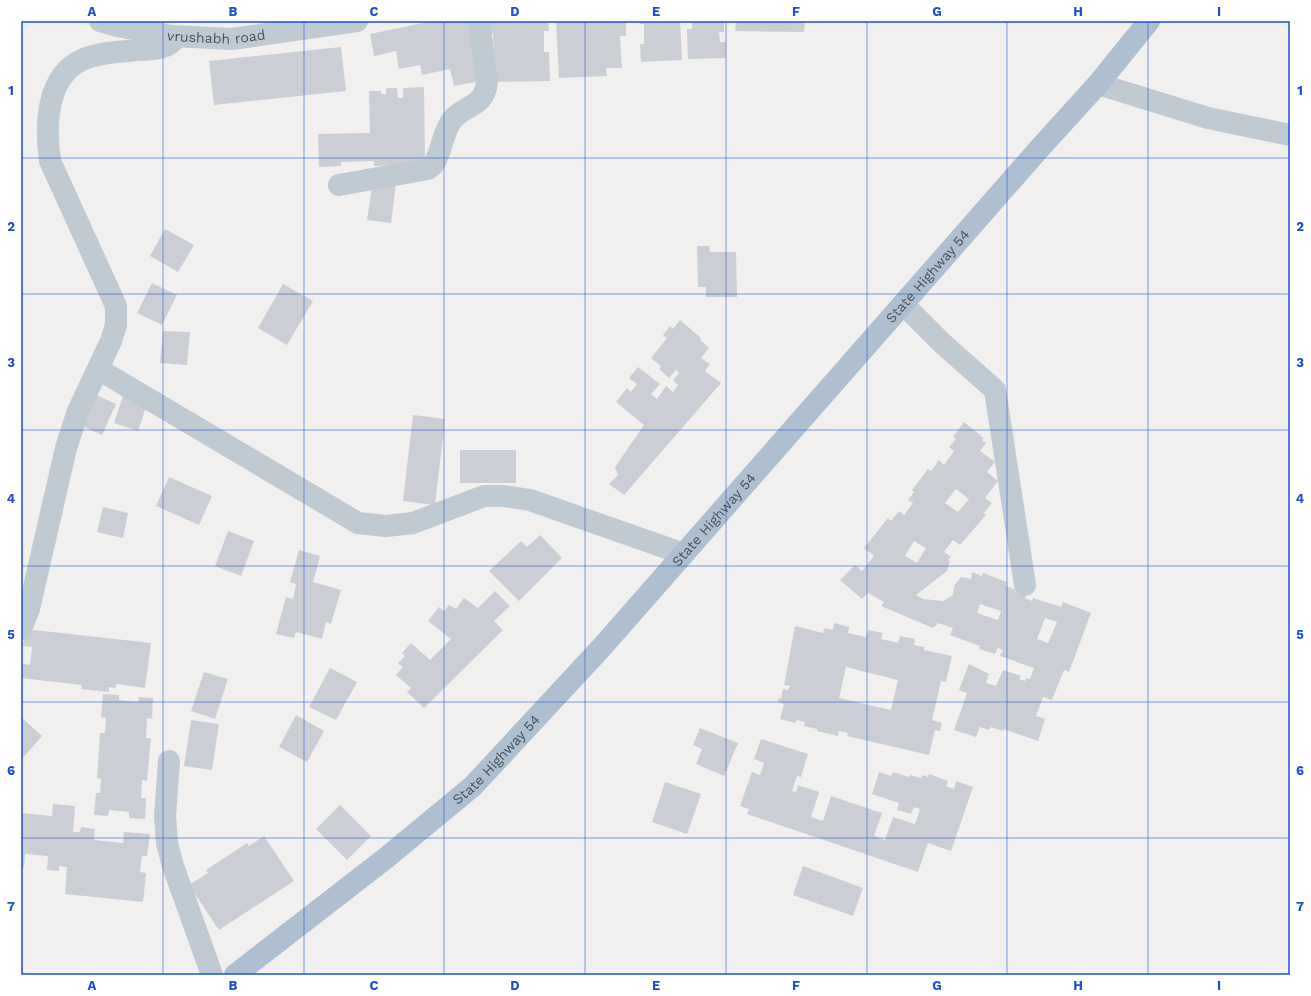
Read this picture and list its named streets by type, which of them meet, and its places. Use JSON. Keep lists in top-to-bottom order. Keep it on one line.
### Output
{"streets":{"main road":["State Highway 54"],"street":["vrushabh road"]},"grid":{"columns":["A","B","C","D","E","F","G","H","I"],"rows":["1","2","3","4","5","6","7"]}}
